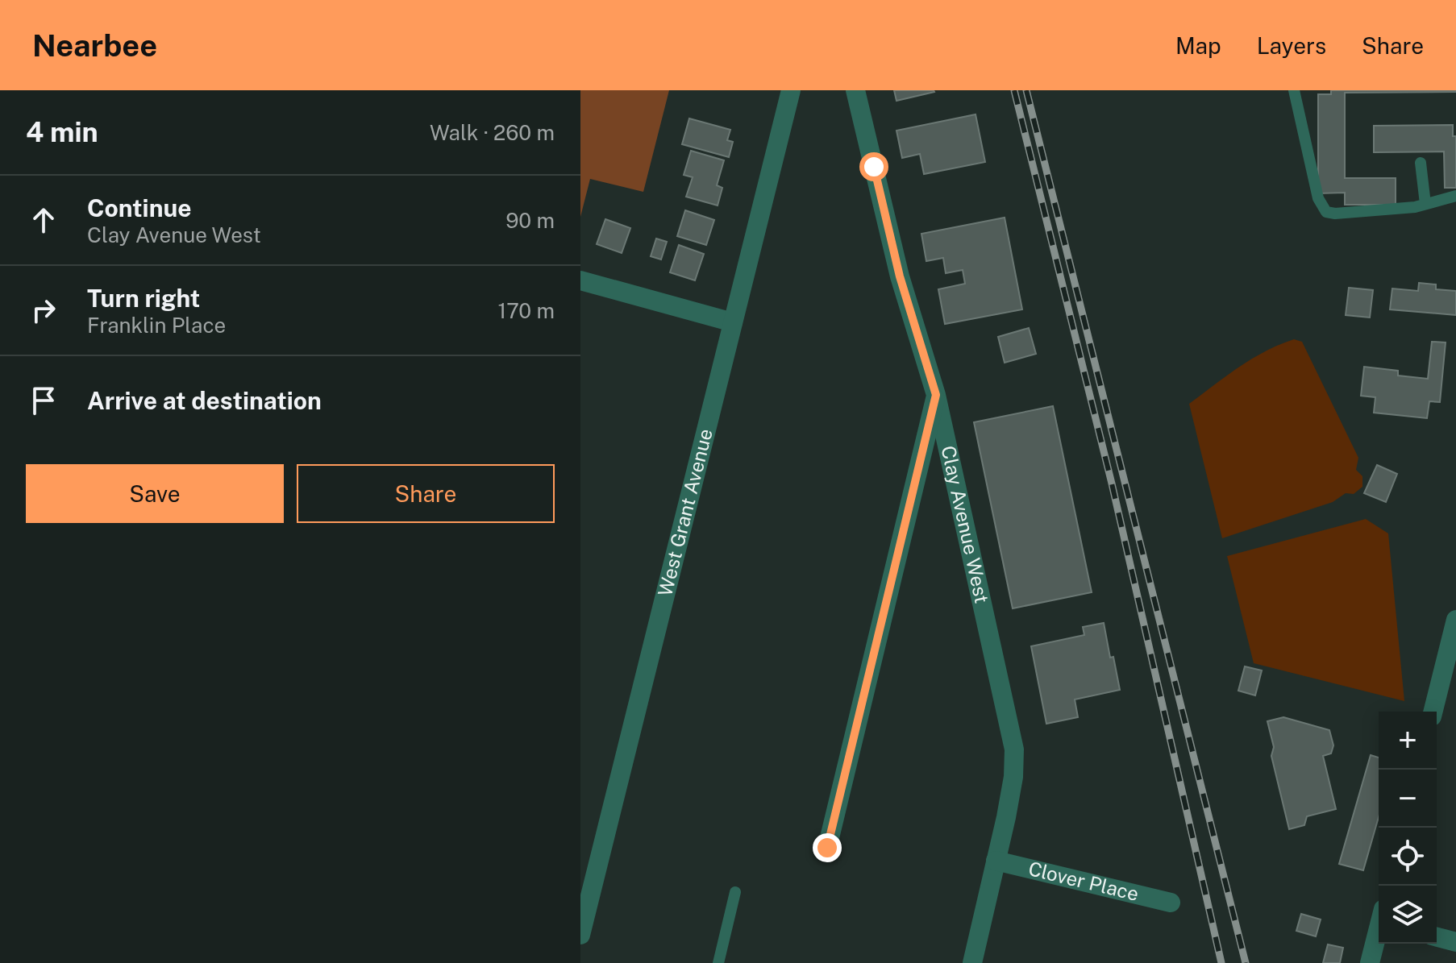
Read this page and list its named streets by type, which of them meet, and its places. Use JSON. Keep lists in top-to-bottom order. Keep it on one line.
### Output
{"streets":{"street":["West Grant Avenue","Clay Avenue West","Clover Place"]},"crossings":[["Clay Avenue West","Clover Place"]],"page":{"header":"Nearbee","nav":["Map","Layers","Share"],"heading":["4 min","Walk · 260 m"],"list":[["Continue","Clay Avenue West","90 m"],["Turn right","Franklin Place","170 m"],"Arrive at destination"],"buttons":["Save","Share"],"map_buttons":["+","−"]}}
